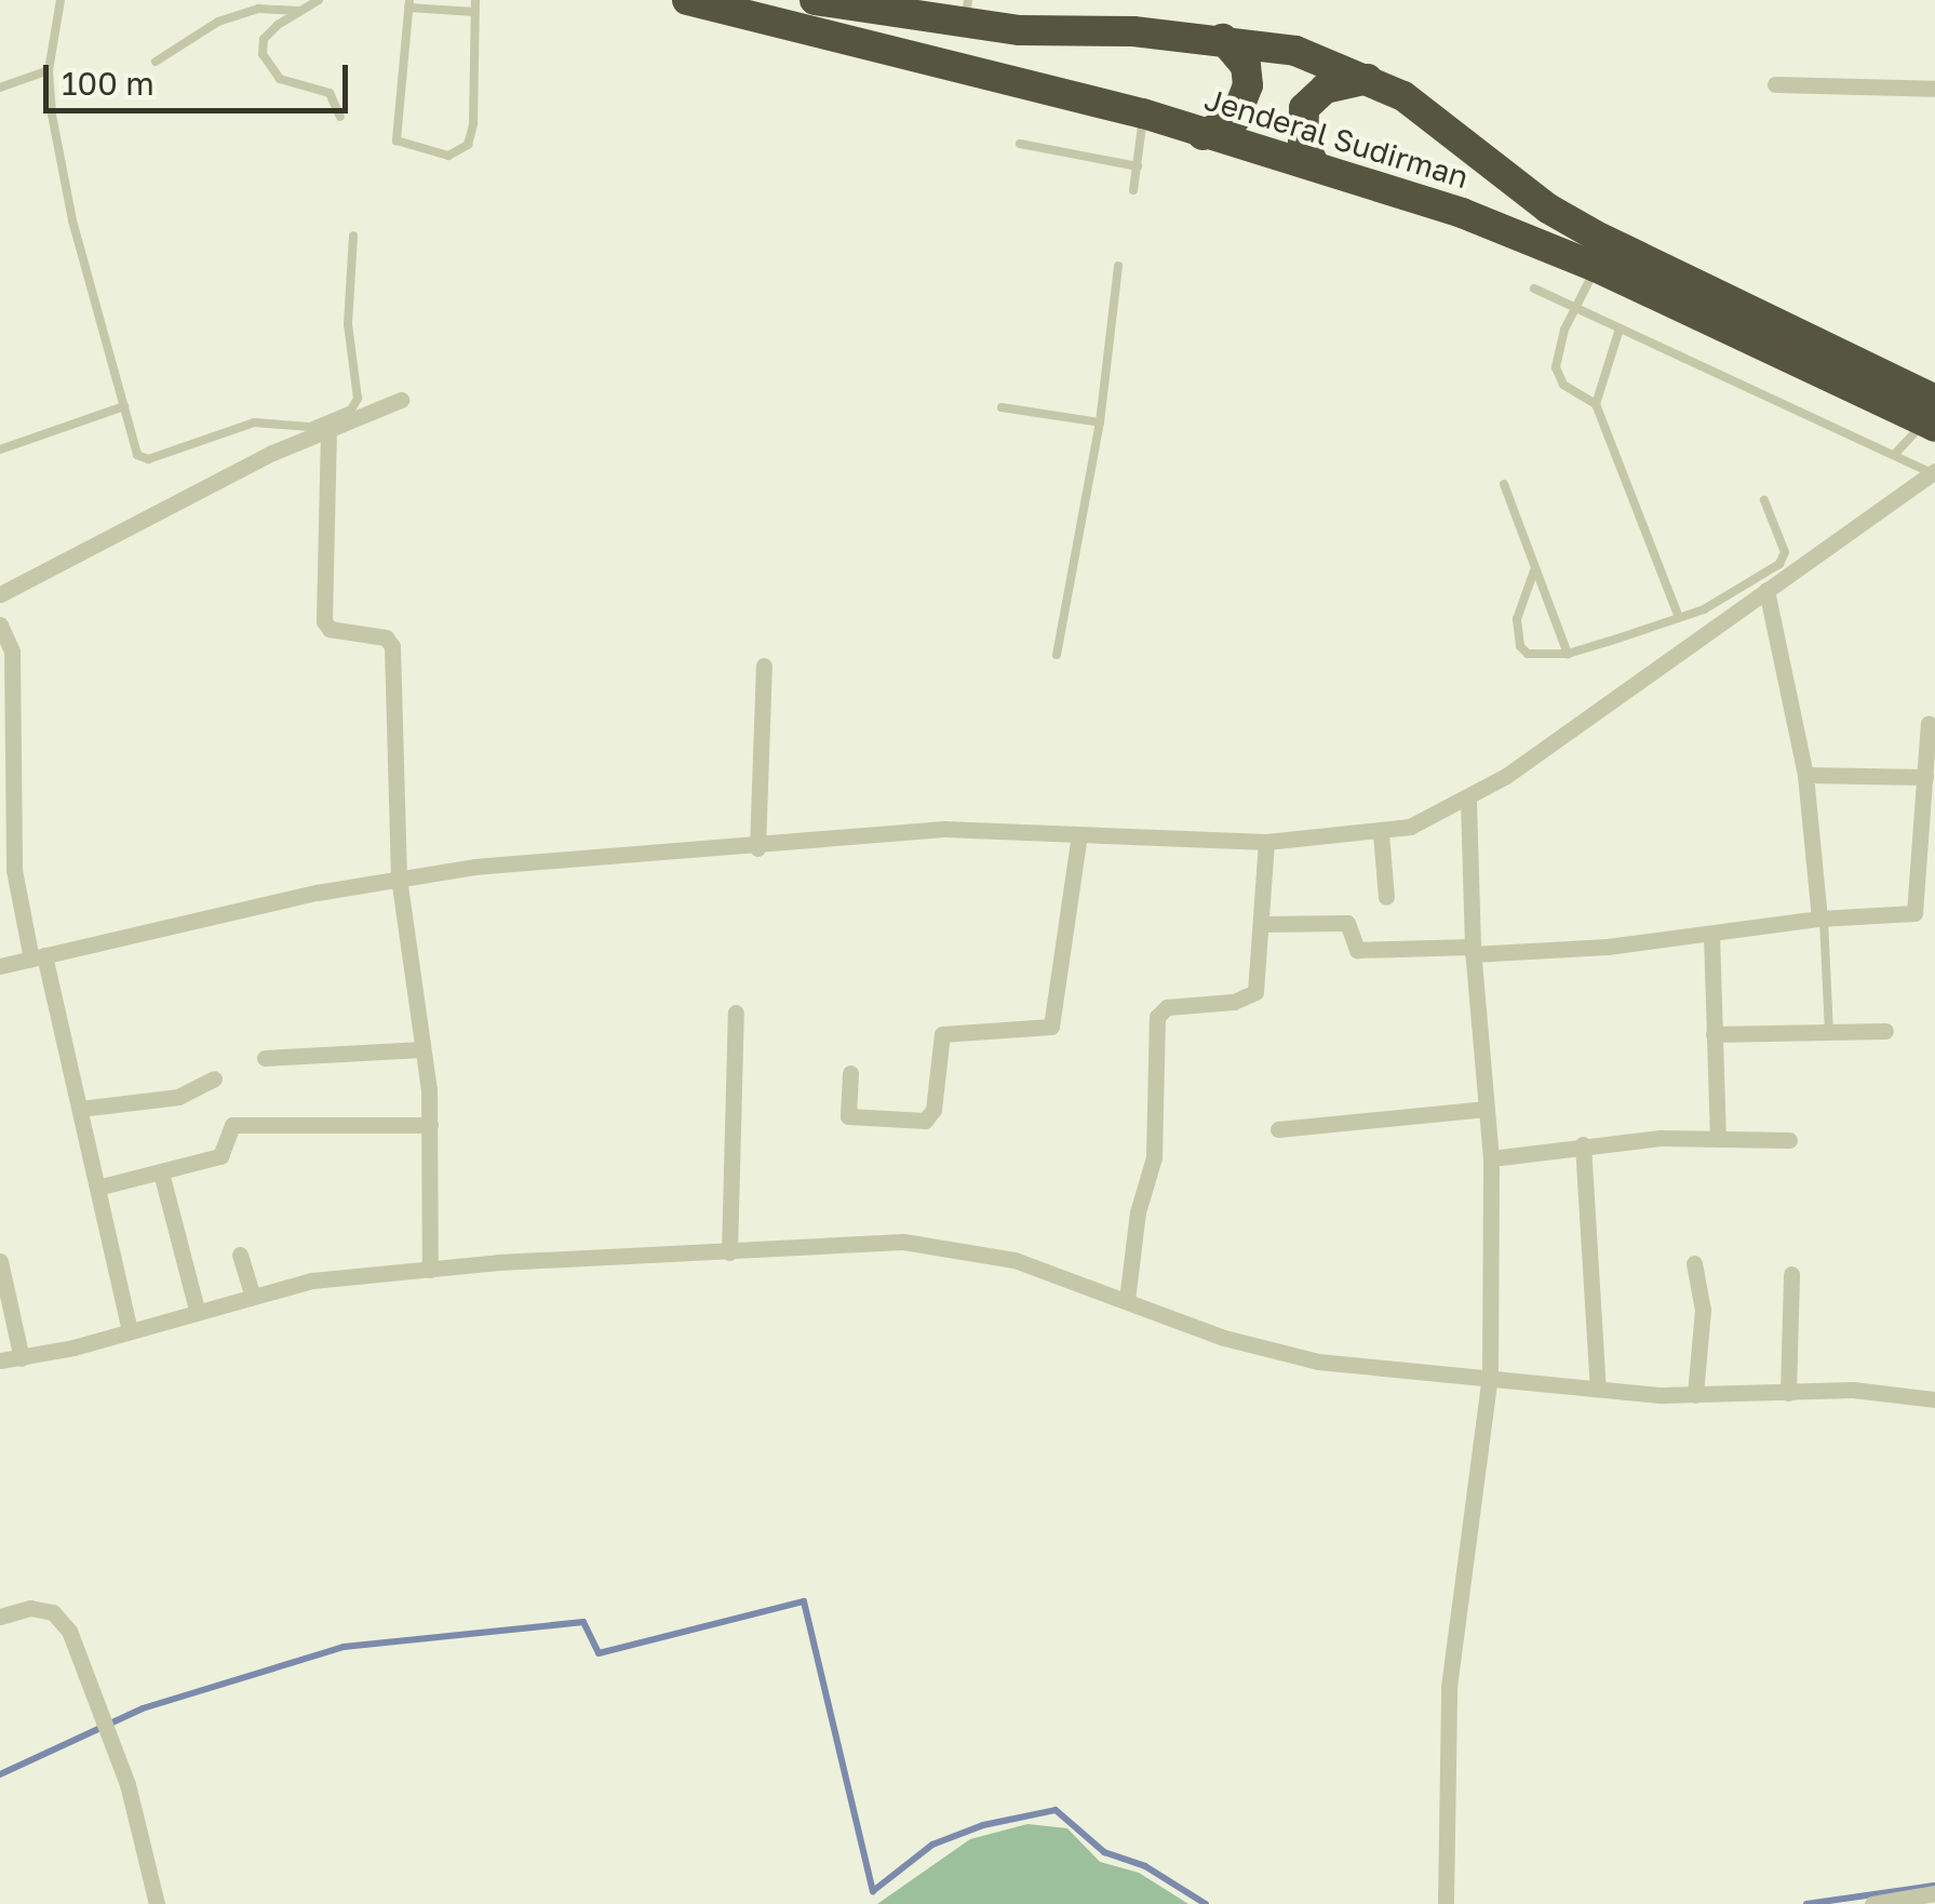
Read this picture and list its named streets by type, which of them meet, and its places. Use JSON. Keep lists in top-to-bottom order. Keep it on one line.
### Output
{"streets":{"highway":["Jenderal Sudirman"]},"scale_bar":"100 m"}
